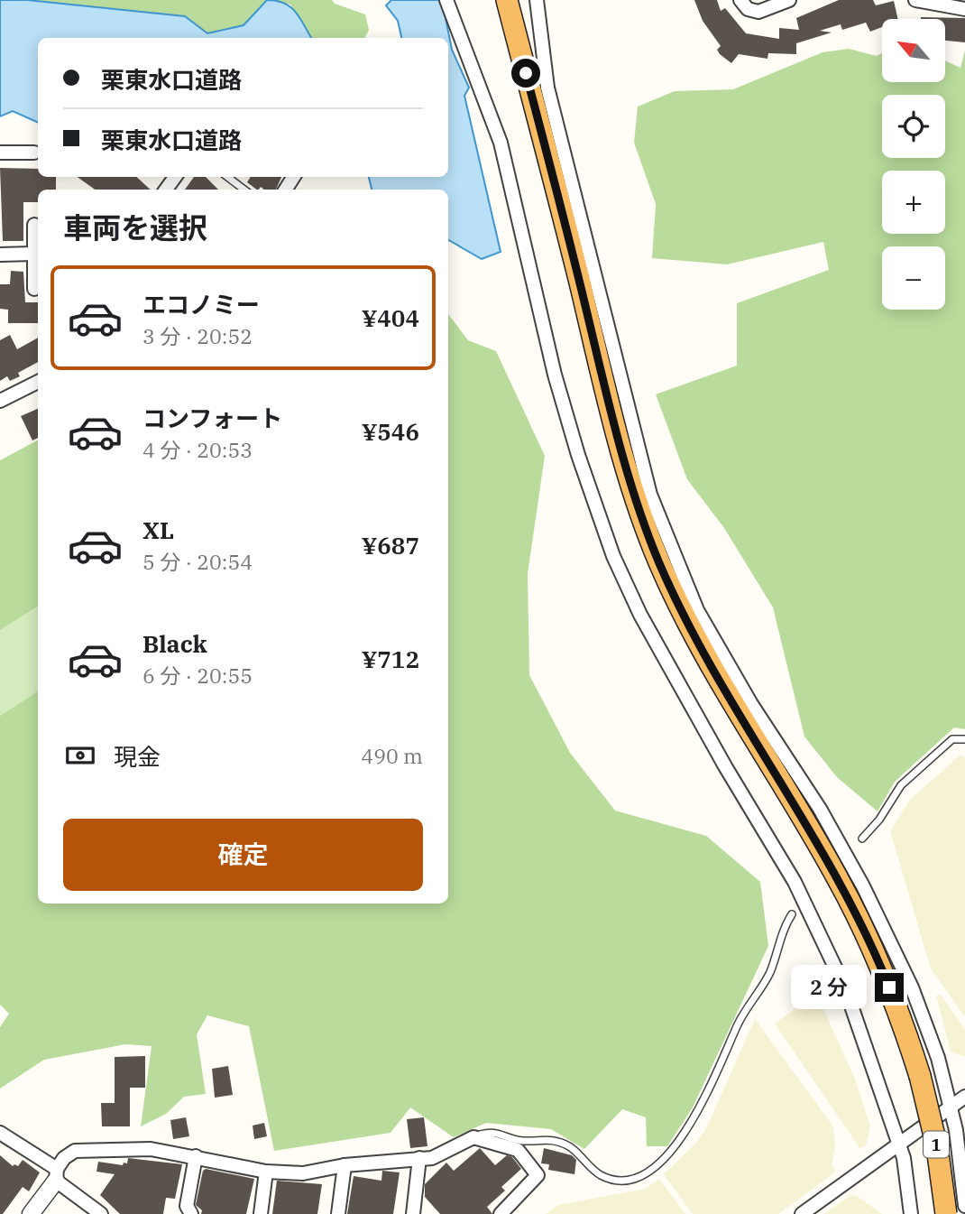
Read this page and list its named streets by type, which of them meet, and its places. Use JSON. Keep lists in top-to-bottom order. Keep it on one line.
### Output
{"streets":{"highway":["1"]},"north":"top left","page":{"map_buttons":["+","−"],"banner":["栗東水口道路","栗東水口道路"],"heading":"車両を選択","list":[{"name":"エコノミー","note":"3 分 · 20:52","value":"¥404"},{"name":"コンフォート","note":"4 分 · 20:53","value":"¥546"},{"name":"XL","note":"5 分 · 20:54","value":"¥687"},{"name":"Black","note":"6 分 · 20:55","value":"¥712"}],"pay":["現金","490 m"],"buttons":"確定","bubble":"2 分"}}
